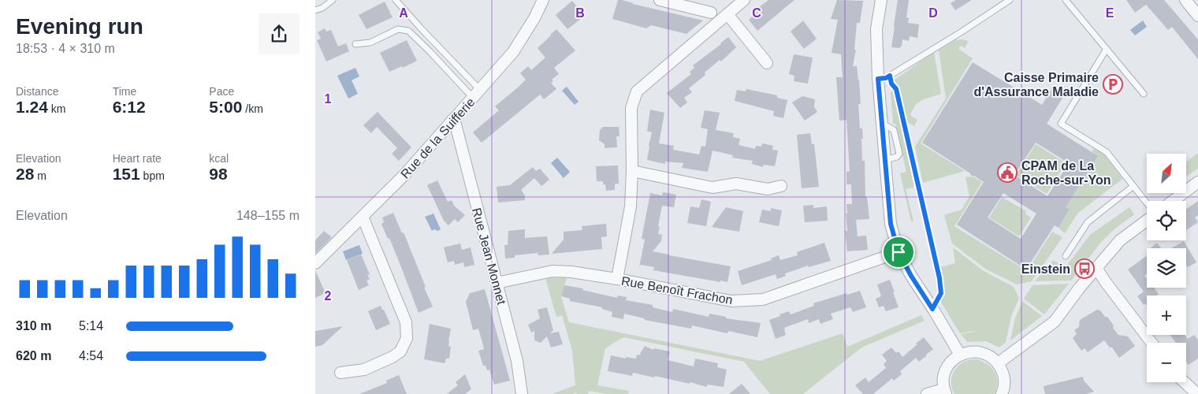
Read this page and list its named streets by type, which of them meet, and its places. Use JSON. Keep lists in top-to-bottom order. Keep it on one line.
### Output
{"streets":{"street":["Rue de la Suifferie","Rue Jean Monnet","Rue Benoît Frachon"]},"crossings":[["Rue de la Suifferie","Rue Jean Monnet"],["Rue Jean Monnet","Rue Benoît Frachon"]],"places":{"parking":["Caisse Primaire d'Assurance Maladie"],"public building":["CPAM de La Roche-sur-Yon"],"bus stop":["Einstein"]},"north":"top right","page":{"heading":["Evening run","18:53 · 4 × 310 m"],"stats":[["Distance","1.24 km"],["Time","6:12"],["Pace","5:00 /km"],["Elevation","28 m"],["Heart rate","151 bpm"],["kcal","98"]],"map_buttons":["+","−"],"chart":["Elevation","148–155 m"],"list":[{"name":"310 m","note":"5:14"},{"name":"620 m","note":"4:54"}]},"grid":{"columns":["A","B","C","D","E"],"rows":["1","2"]}}
